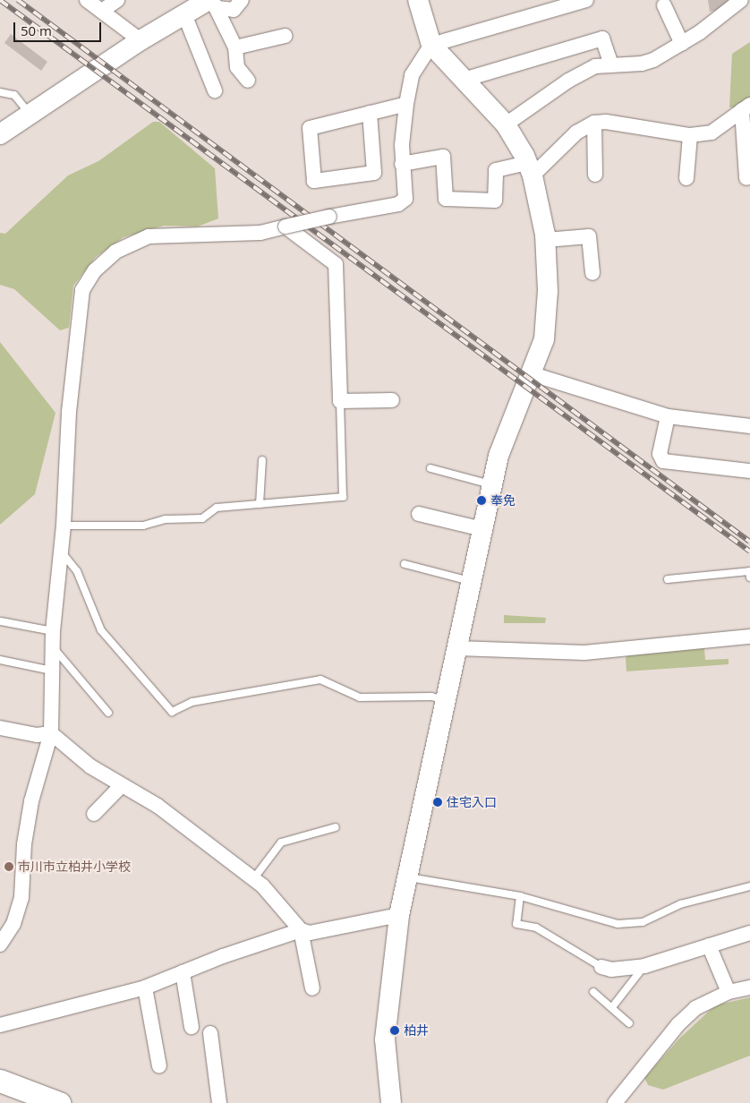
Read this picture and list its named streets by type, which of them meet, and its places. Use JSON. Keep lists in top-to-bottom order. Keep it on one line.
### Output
{"places":["奉免","住宅入口","市川市立柏井小学校","柏井"],"scale_bar":"50 m"}
